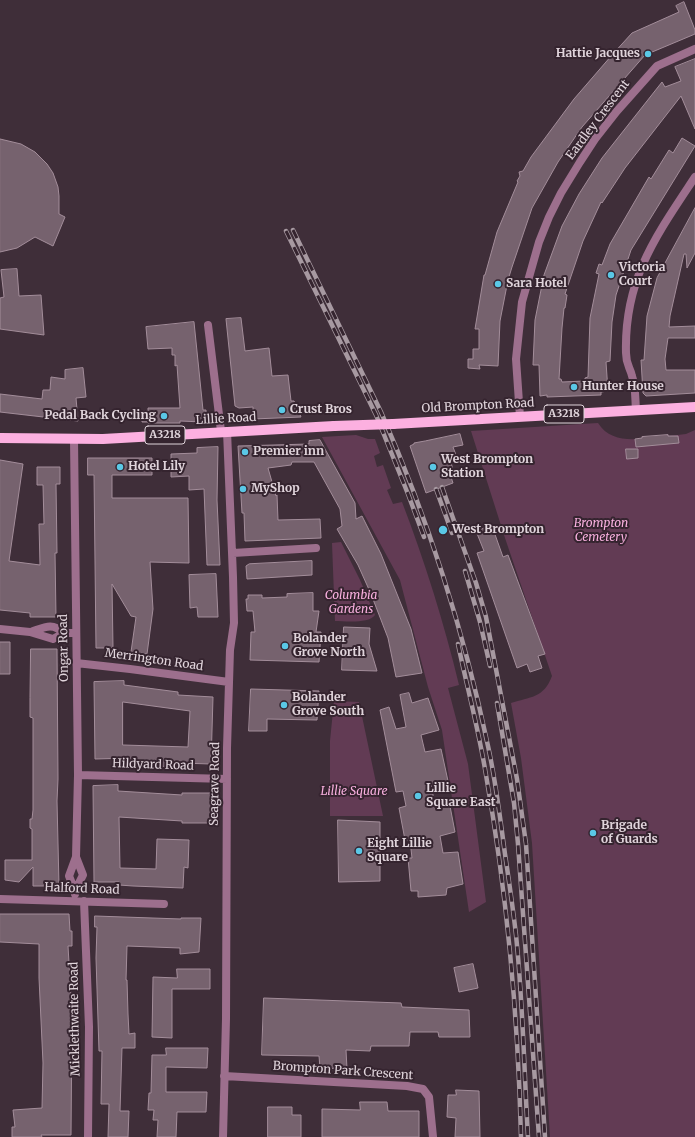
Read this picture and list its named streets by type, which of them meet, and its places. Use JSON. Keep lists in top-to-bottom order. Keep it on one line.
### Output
{"streets":{"main road":["Old Brompton Road","A3218","Lillie Road"],"street":["Eardley Crescent","Ongar Road","Merrington Road","Hildyard Road","Seagrave Road","Halford Road","Micklethwaite Road","Brompton Park Crescent"]},"crossings":[["Eardley Crescent","Old Brompton Road"],["Old Brompton Road","Lillie Road"],["Lillie Road","Ongar Road"],["Lillie Road","Seagrave Road"],["Ongar Road","Merrington Road"],["Ongar Road","Hildyard Road"],["Ongar Road","Halford Road"],["Merrington Road","Seagrave Road"],["Hildyard Road","Seagrave Road"],["Seagrave Road","Brompton Park Crescent"],["Halford Road","Micklethwaite Road"]],"parks":["Brompton Cemetery","Columbia Gardens","Lillie Square"],"places":["Hattie Jacques","Victoria Court","Sara Hotel","Hunter House","Crust Bros","Pedal Back Cycling","Premier inn","Hotel Lily","West Brompton Station","MyShop","West Brompton","Bolander Grove North","Bolander Grove South","Lillie Square East","Brigade of Guards","Eight Lillie Square"]}
